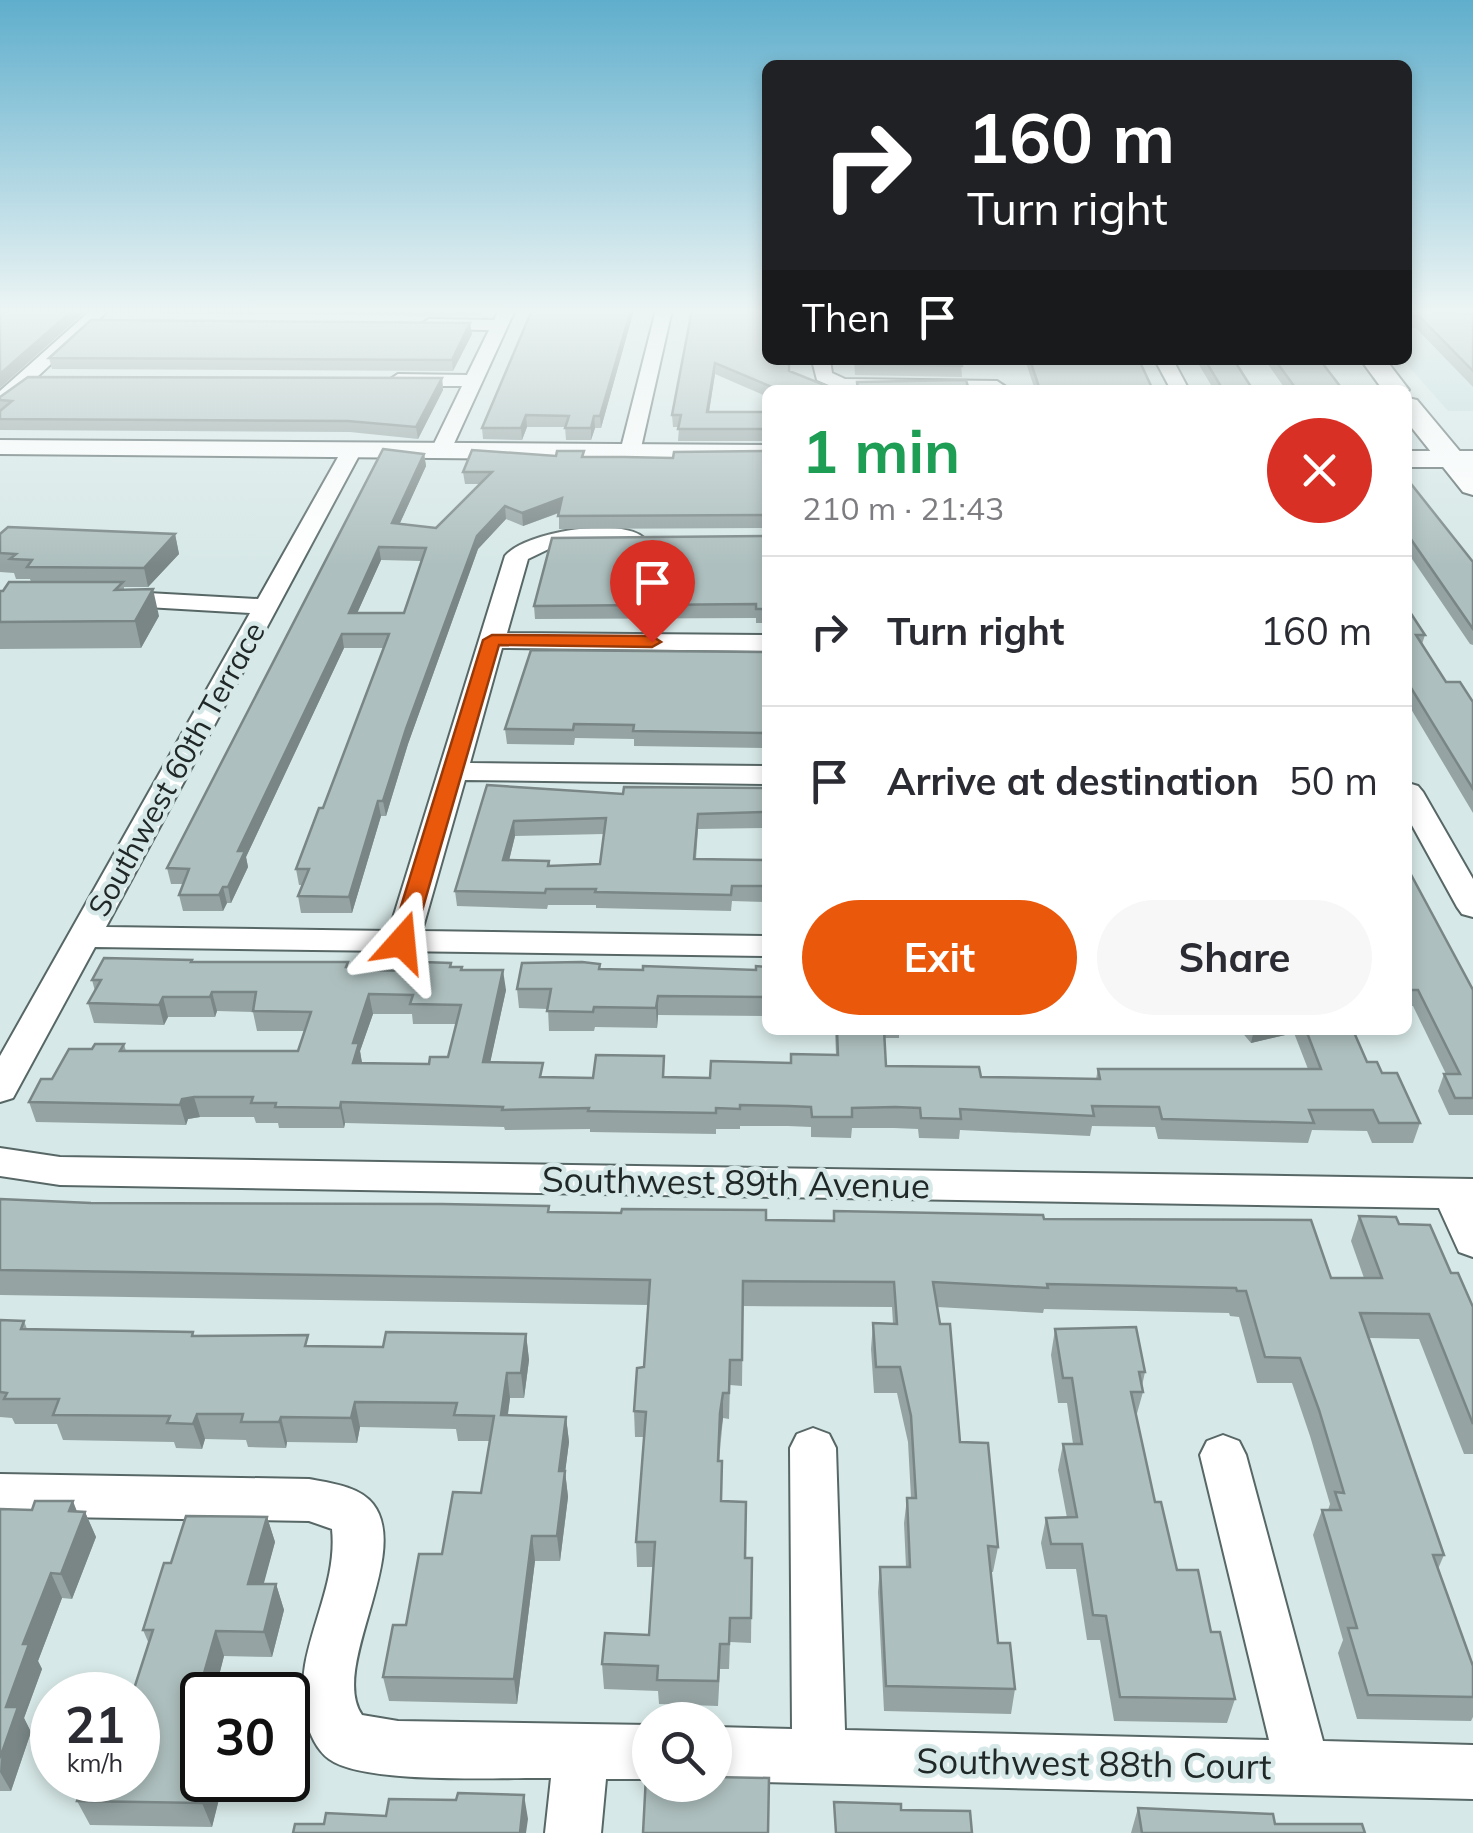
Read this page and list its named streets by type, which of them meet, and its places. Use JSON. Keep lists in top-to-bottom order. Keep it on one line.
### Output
{"streets":{"street":["Southwest 60th Terrace","Southwest 89th Avenue","Southwest 88th Court"]},"page":{"turn":["160 m","Turn right"],"then":"Then","heading":["1 min","210 m · 21:43"],"list":[{"name":"Turn right","value":"160 m"},{"name":"Arrive at destination","value":"50 m"}],"buttons":["Exit","Share"],"speed":"21 km/h","limit":"30"}}
